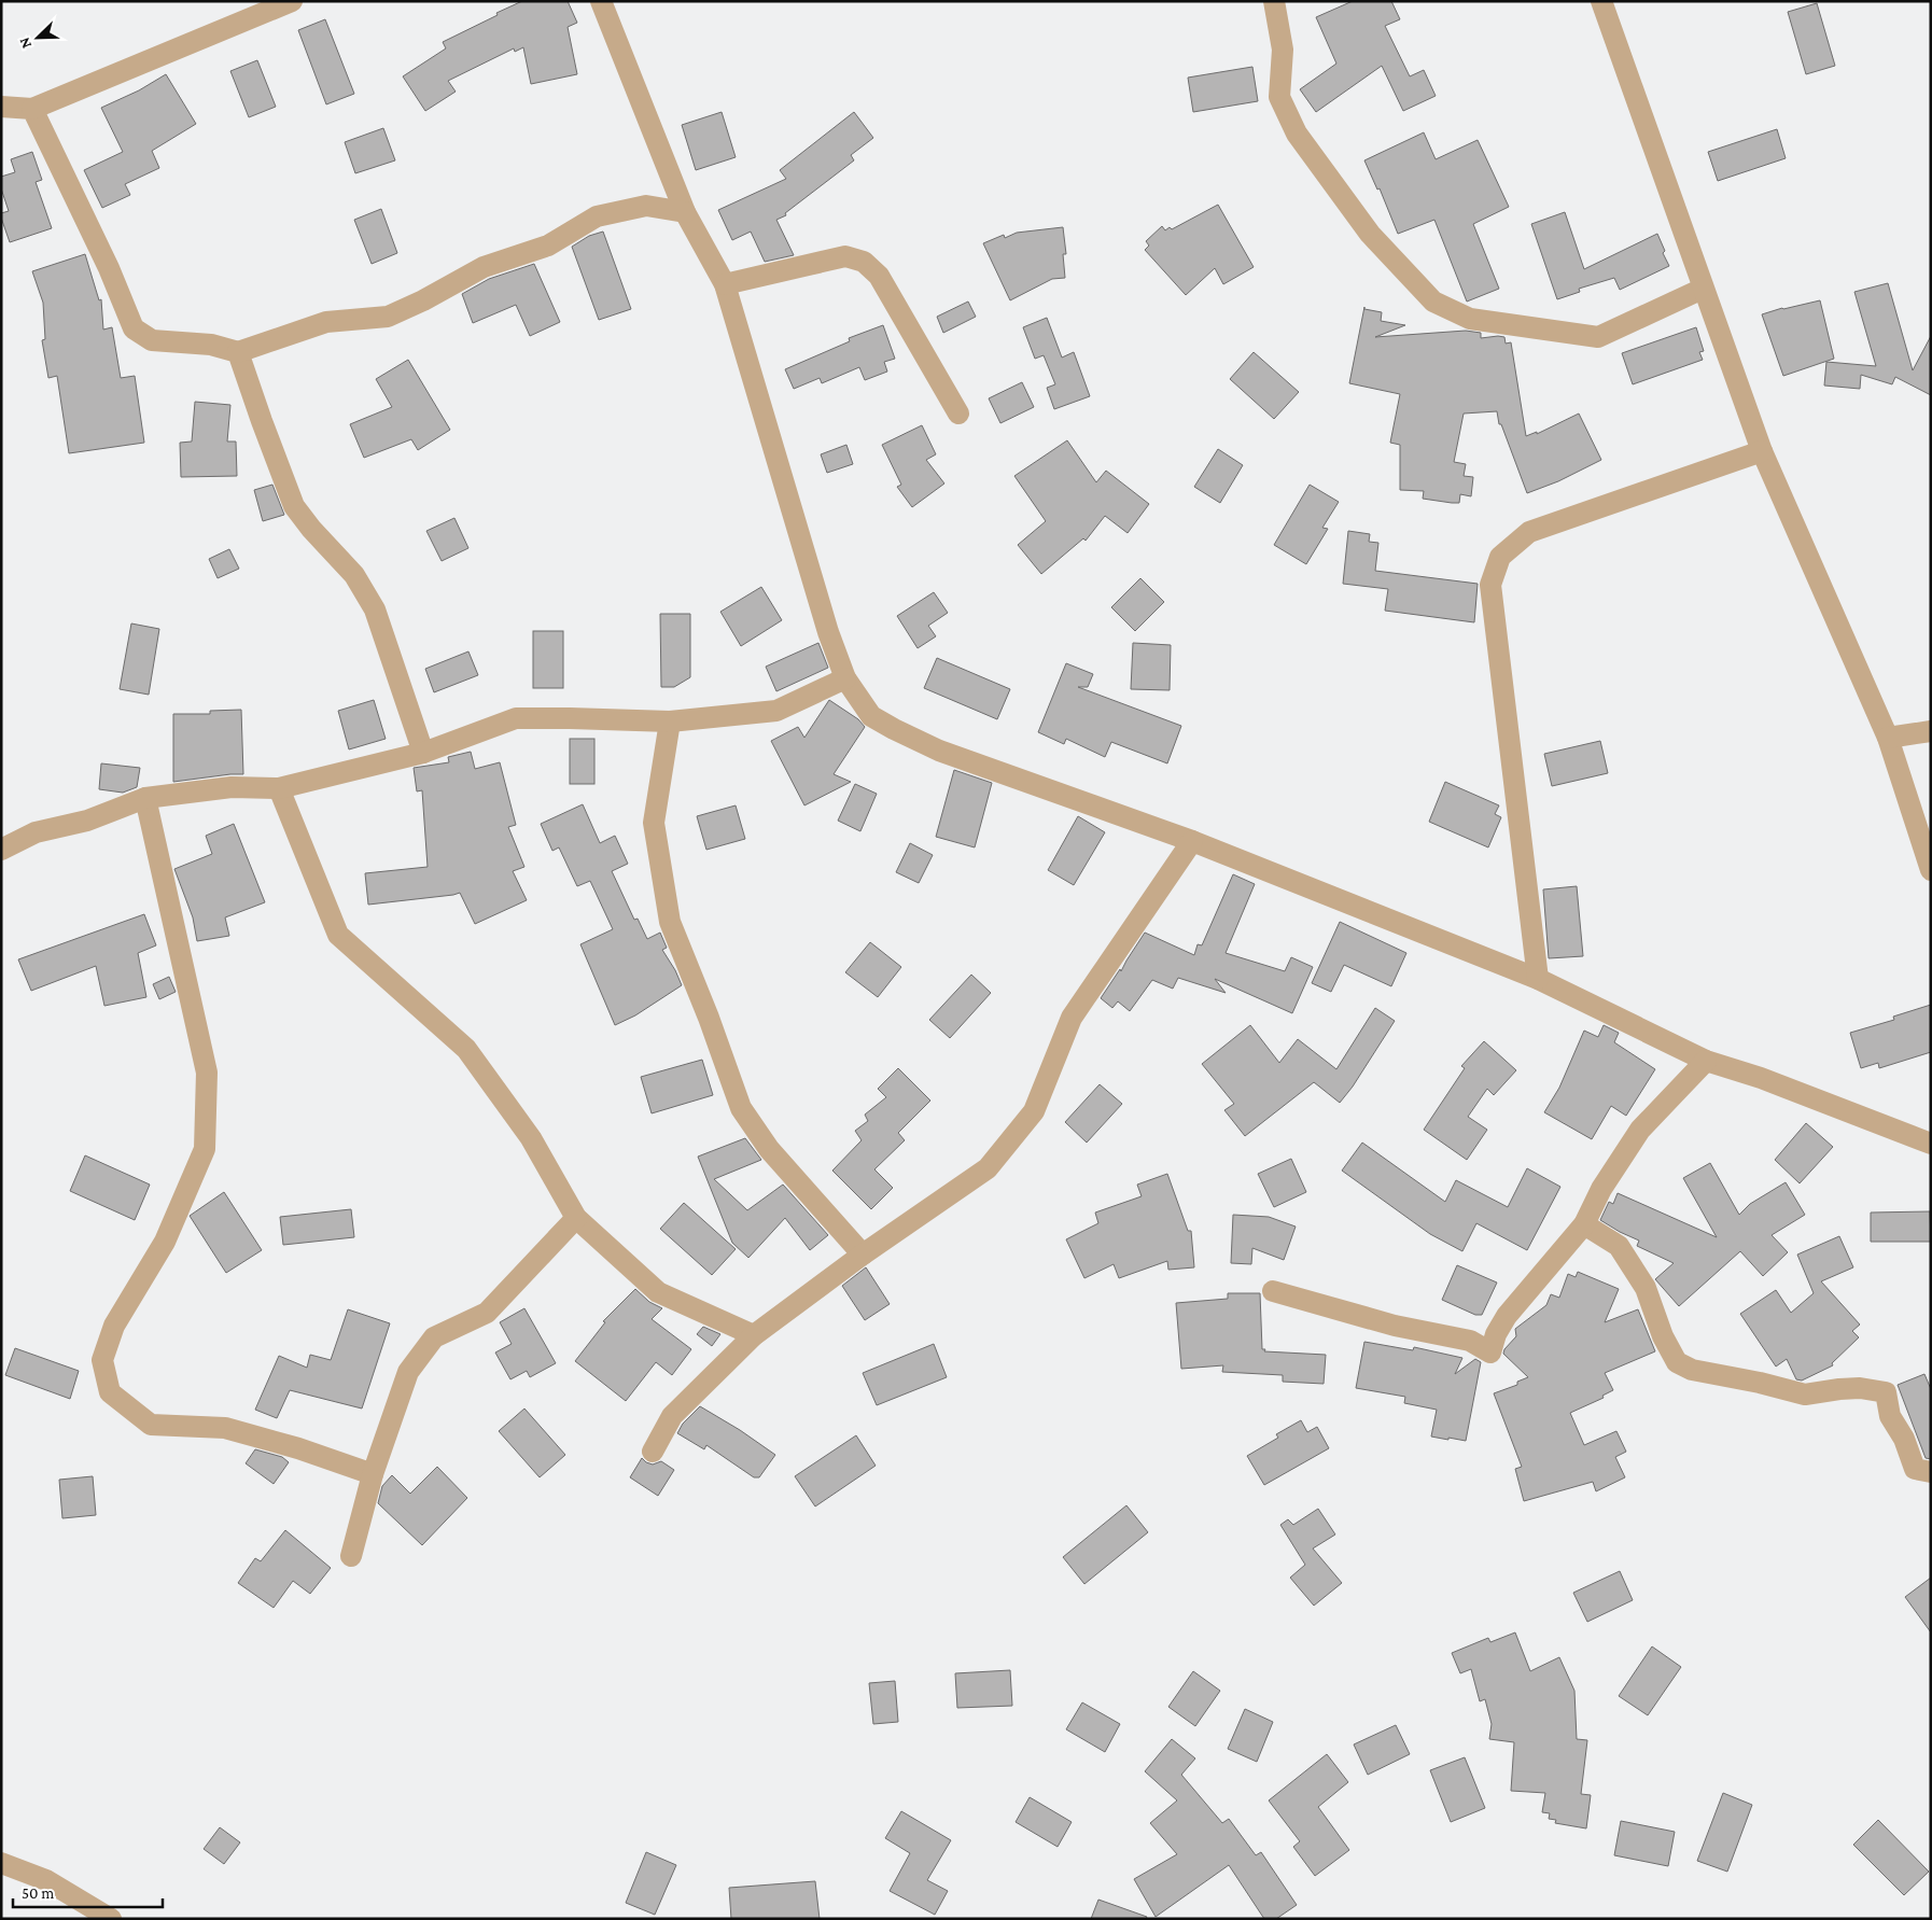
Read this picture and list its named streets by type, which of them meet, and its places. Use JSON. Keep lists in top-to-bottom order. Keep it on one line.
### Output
{"scale_bar":"50 m","north":"bottom left"}
